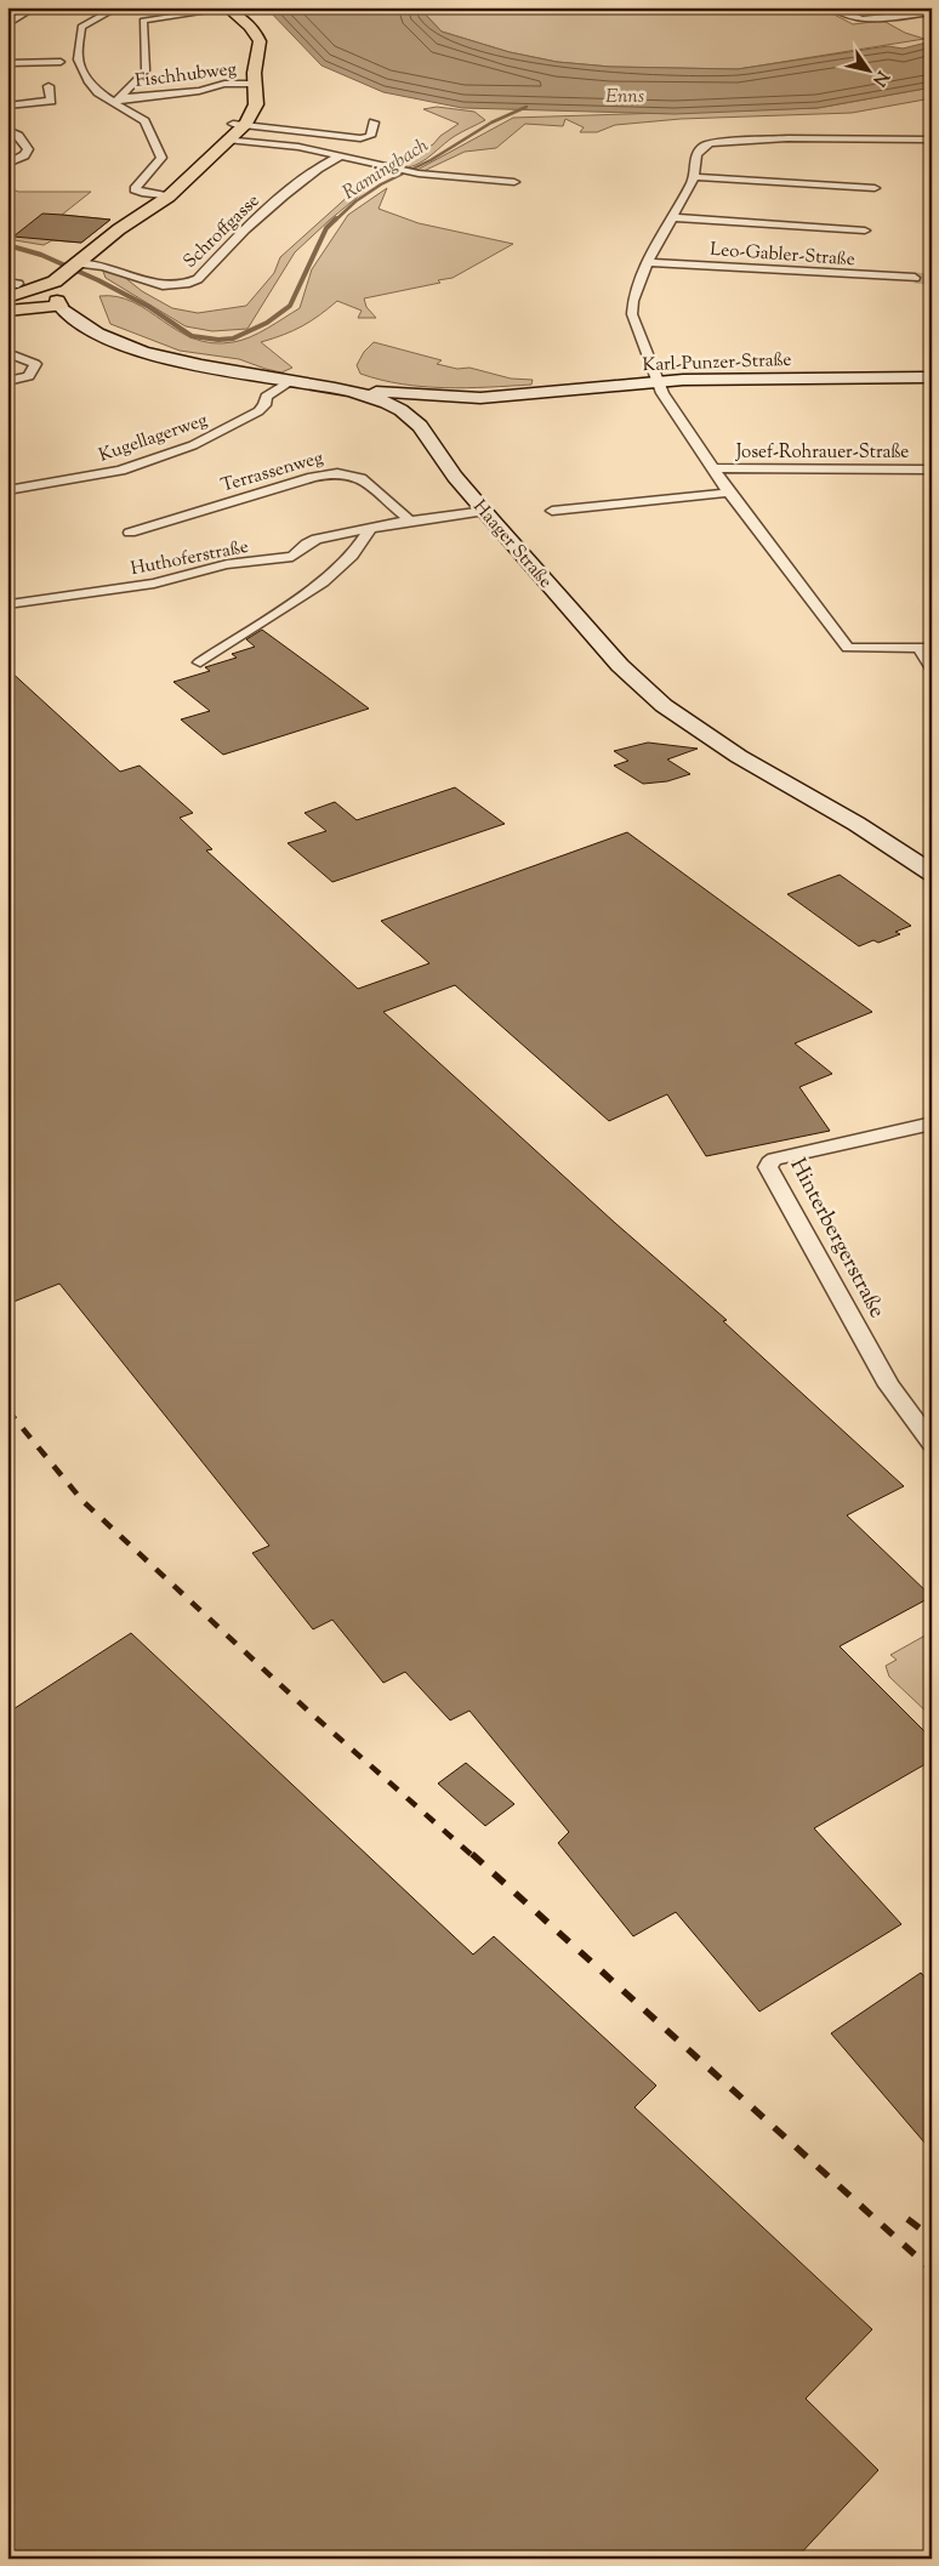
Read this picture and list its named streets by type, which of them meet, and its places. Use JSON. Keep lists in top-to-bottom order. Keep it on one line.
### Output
{"streets":{"main road":["Karl-Punzer-Straße","Haager Straße"],"street":["Fischhubweg","Schroffgasse","Leo-Gabler-Straße","Kugellagerweg","Josef-Rohrauer-Straße","Terrassenweg","Huthoferstraße","Hinterbergerstraße"]},"crossings":[["Karl-Punzer-Straße","Haager Straße"],["Terrassenweg","Huthoferstraße"],["Haager Straße","Huthoferstraße"]],"water":["Enns","Ramingbach"],"north":"bottom right"}
